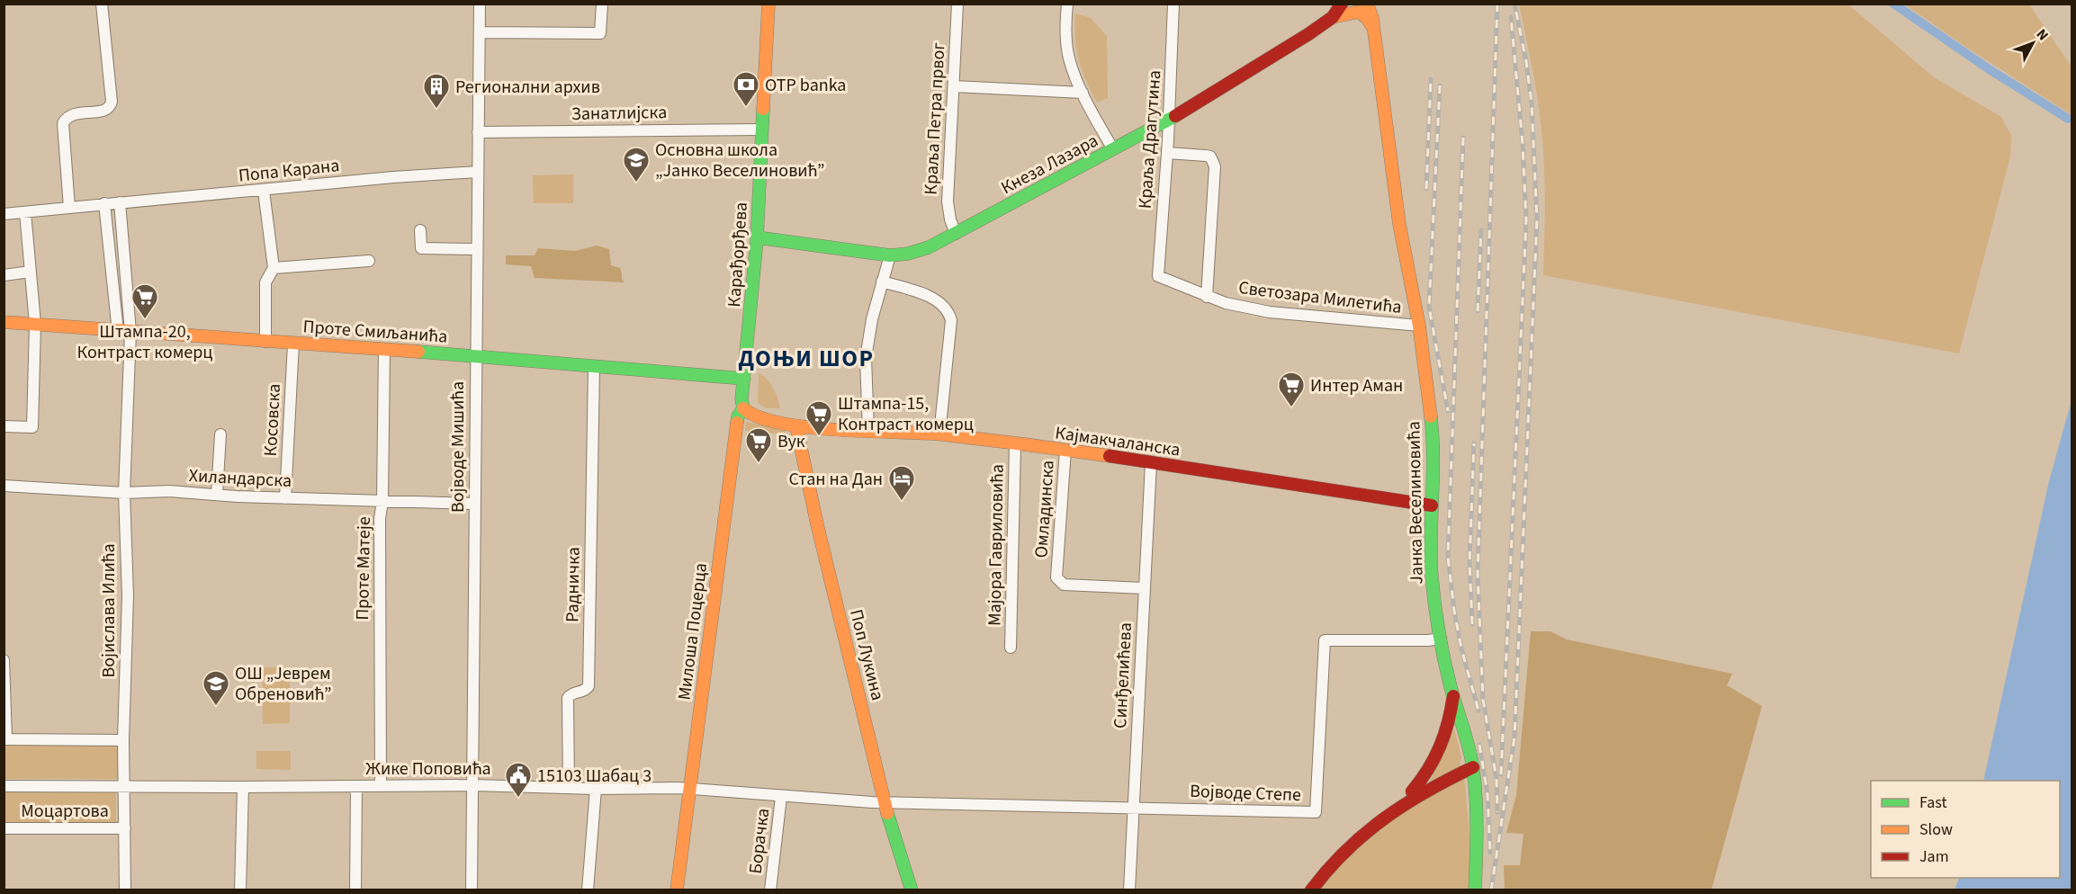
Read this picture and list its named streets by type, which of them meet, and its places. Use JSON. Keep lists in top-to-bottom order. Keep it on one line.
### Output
{"streets":{"street":["Занатлијска","Краља Петра првог","Краља Драгутина","Кнеза Лазара","Попа Карана","Карађорђева","Светозара Милетића","Проте Смиљанића","Косовска","Кајмакчаланска","Војводе Мишића","Хиландарска","Јанка Веселиновића","Омладинска","Мајора Гавриловића","Проте Матеје","Радничка","Војислава Илића","Милоша Поцерца","Поп Лукина","Синђелићева","Жике Поповића","Војводе Степе","Моцартова","Борачка"]},"crossings":[["Занатлијска","Карађорђева"],["Занатлијска","Војводе Мишића"],["Краља Петра првог","Кнеза Лазара"],["Краља Драгутина","Кнеза Лазара"],["Краља Драгутина","Светозара Милетића"],["Кнеза Лазара","Карађорђева"],["Попа Карана","Војводе Мишића"],["Попа Карана","Војислава Илића"],["Карађорђева","Проте Смиљанића"],["Карађорђева","Милоша Поцерца"],["Светозара Милетића","Јанка Веселиновића"],["Проте Смиљанића","Косовска"],["Проте Смиљанића","Војводе Мишића"],["Проте Смиљанића","Проте Матеје"],["Проте Смиљанића","Радничка"],["Проте Смиљанића","Војислава Илића"],["Проте Смиљанића","Милоша Поцерца"],["Косовска","Хиландарска"],["Кајмакчаланска","Јанка Веселиновића"],["Кајмакчаланска","Омладинска"],["Кајмакчаланска","Мајора Гавриловића"],["Кајмакчаланска","Милоша Поцерца"],["Кајмакчаланска","Поп Лукина"],["Кајмакчаланска","Синђелићева"],["Војводе Мишића","Хиландарска"],["Војводе Мишића","Жике Поповића"],["Хиландарска","Проте Матеје"],["Хиландарска","Војислава Илића"],["Јанка Веселиновића","Војводе Степе"],["Омладинска","Синђелићева"],["Проте Матеје","Жике Поповића"],["Радничка","Жике Поповића"],["Војислава Илића","Жике Поповића"],["Војислава Илића","Моцартова"],["Милоша Поцерца","Жике Поповића"],["Поп Лукина","Жике Поповића"],["Поп Лукина","Војводе Степе"],["Синђелићева","Војводе Степе"],["Жике Поповића","Војводе Степе"],["Жике Поповића","Борачка"]],"districts":["ДОЊИ ШОР"],"places":{"bank":["OTP banka"],"building":["Регионални архив"],"school or university":["Основна школа „Јанко Веселиновић”","ОШ „Јеврем Обреновић”"],"supermarket":["Штампа-20, Контраст комерц","Интер Аман","Штампа-15, Контраст комерц","Вук"],"hotel":["Стан на Дан"],"public building":["15103 Шабац 3"]},"legend":["Fast","Slow","Jam"],"north":"top right"}
